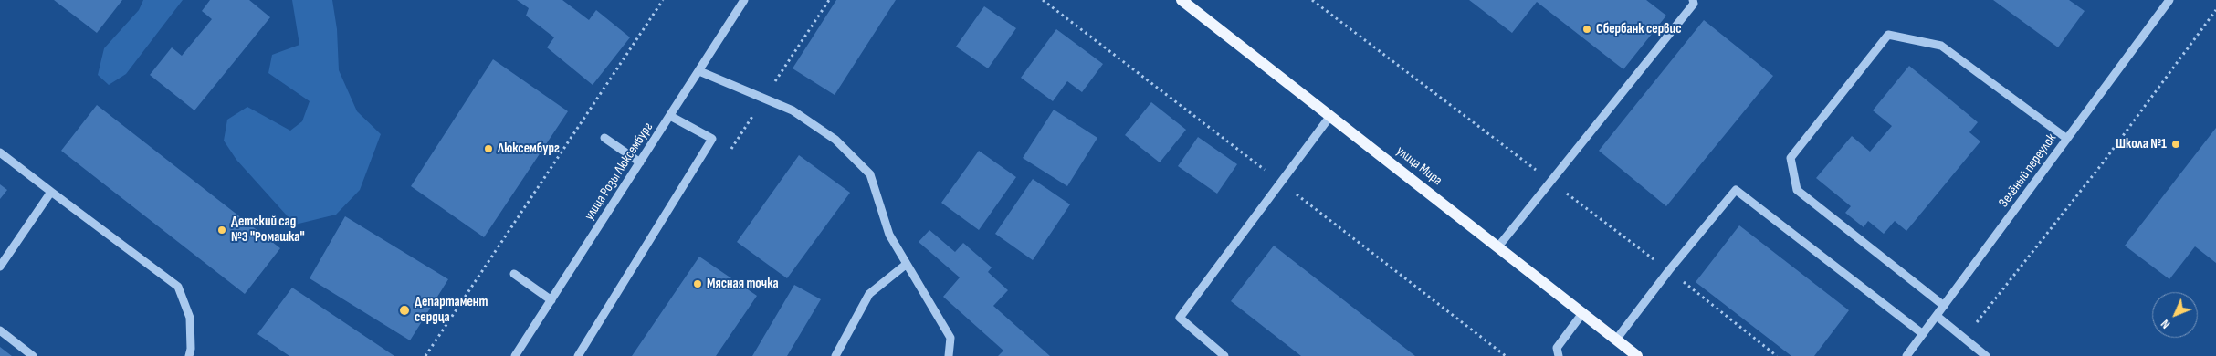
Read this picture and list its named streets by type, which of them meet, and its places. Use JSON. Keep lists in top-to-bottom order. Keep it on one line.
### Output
{"streets":{"main road":["улица Мира"],"street":["Зелёный переулок","улица Розы Люксембург"]},"places":["Сбербанк сервис","Школа №1","Люксембург","Детский сад №3 \"Ромашка\"","Мясная точка","Департамент сердца"],"north":"bottom left"}
